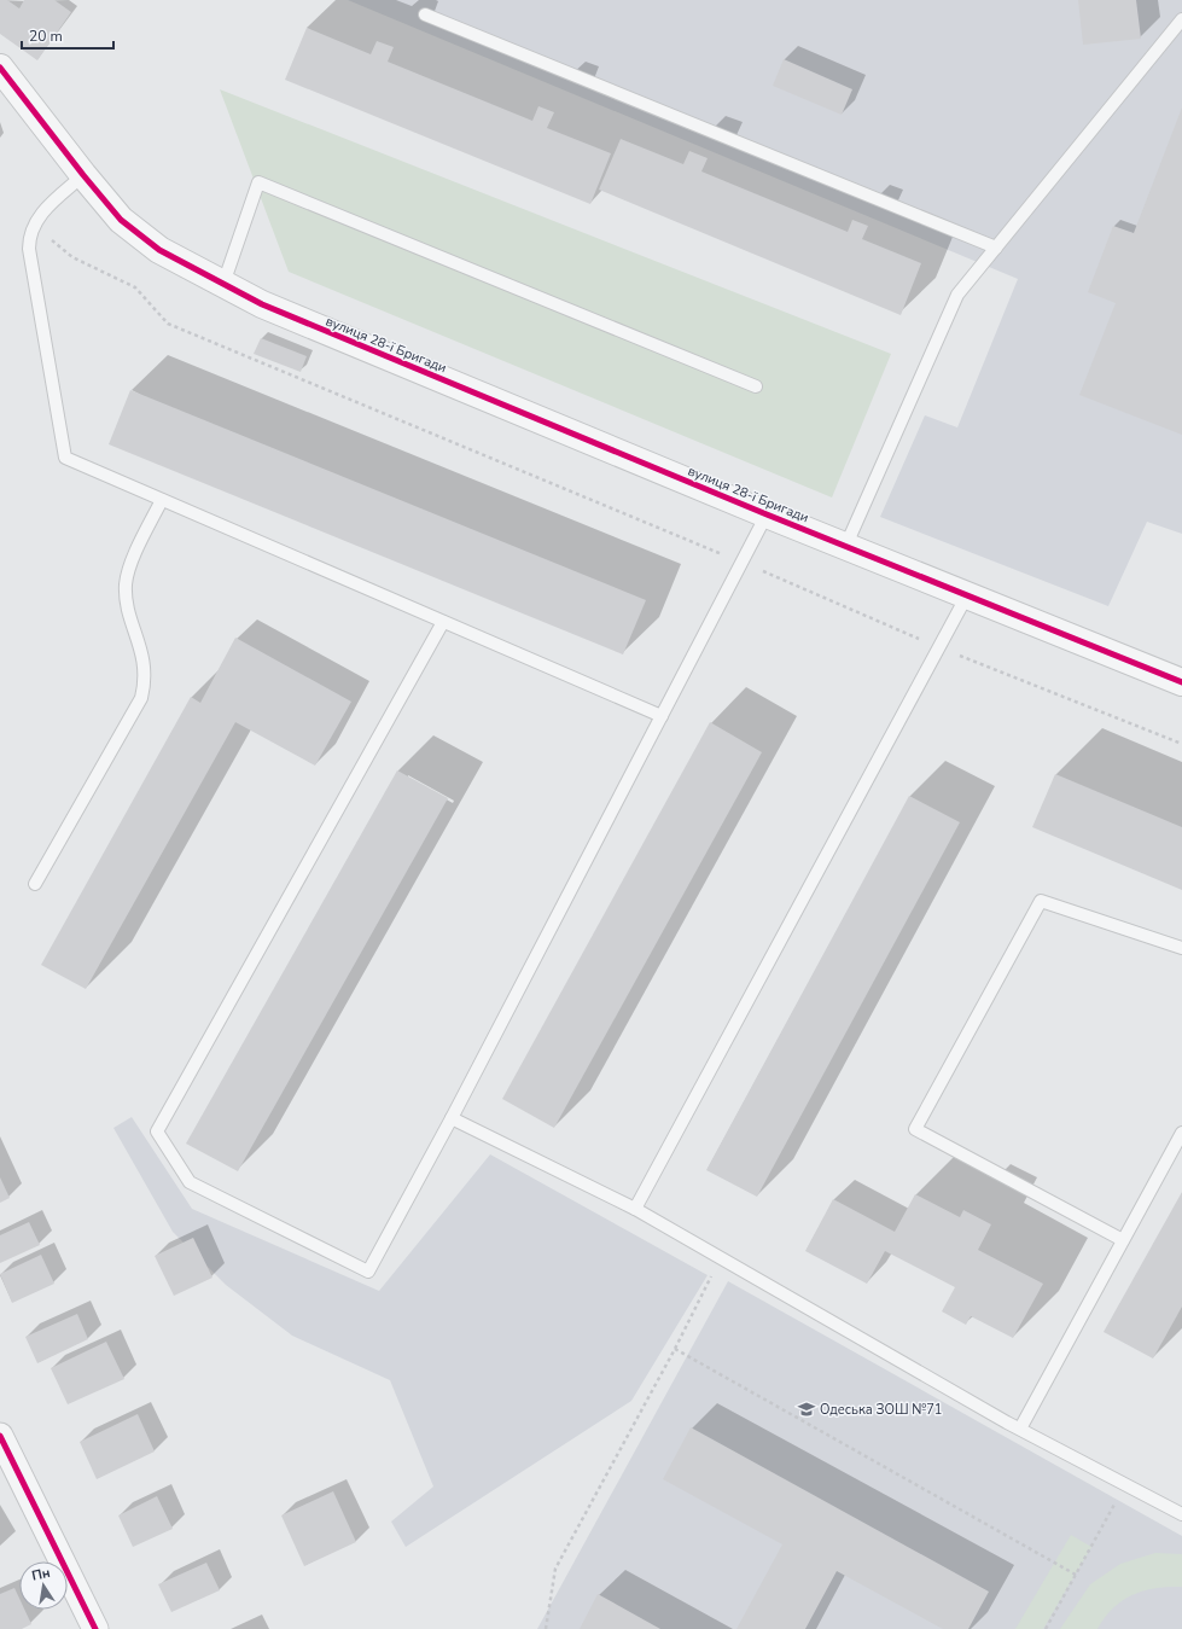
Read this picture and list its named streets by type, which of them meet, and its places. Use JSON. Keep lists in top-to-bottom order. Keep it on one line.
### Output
{"streets":{"street":["вулиця 28-ї Бригади"]},"places":{"school or university":["Одеська ЗОШ №71"]},"scale_bar":"20 m","north":"top"}
